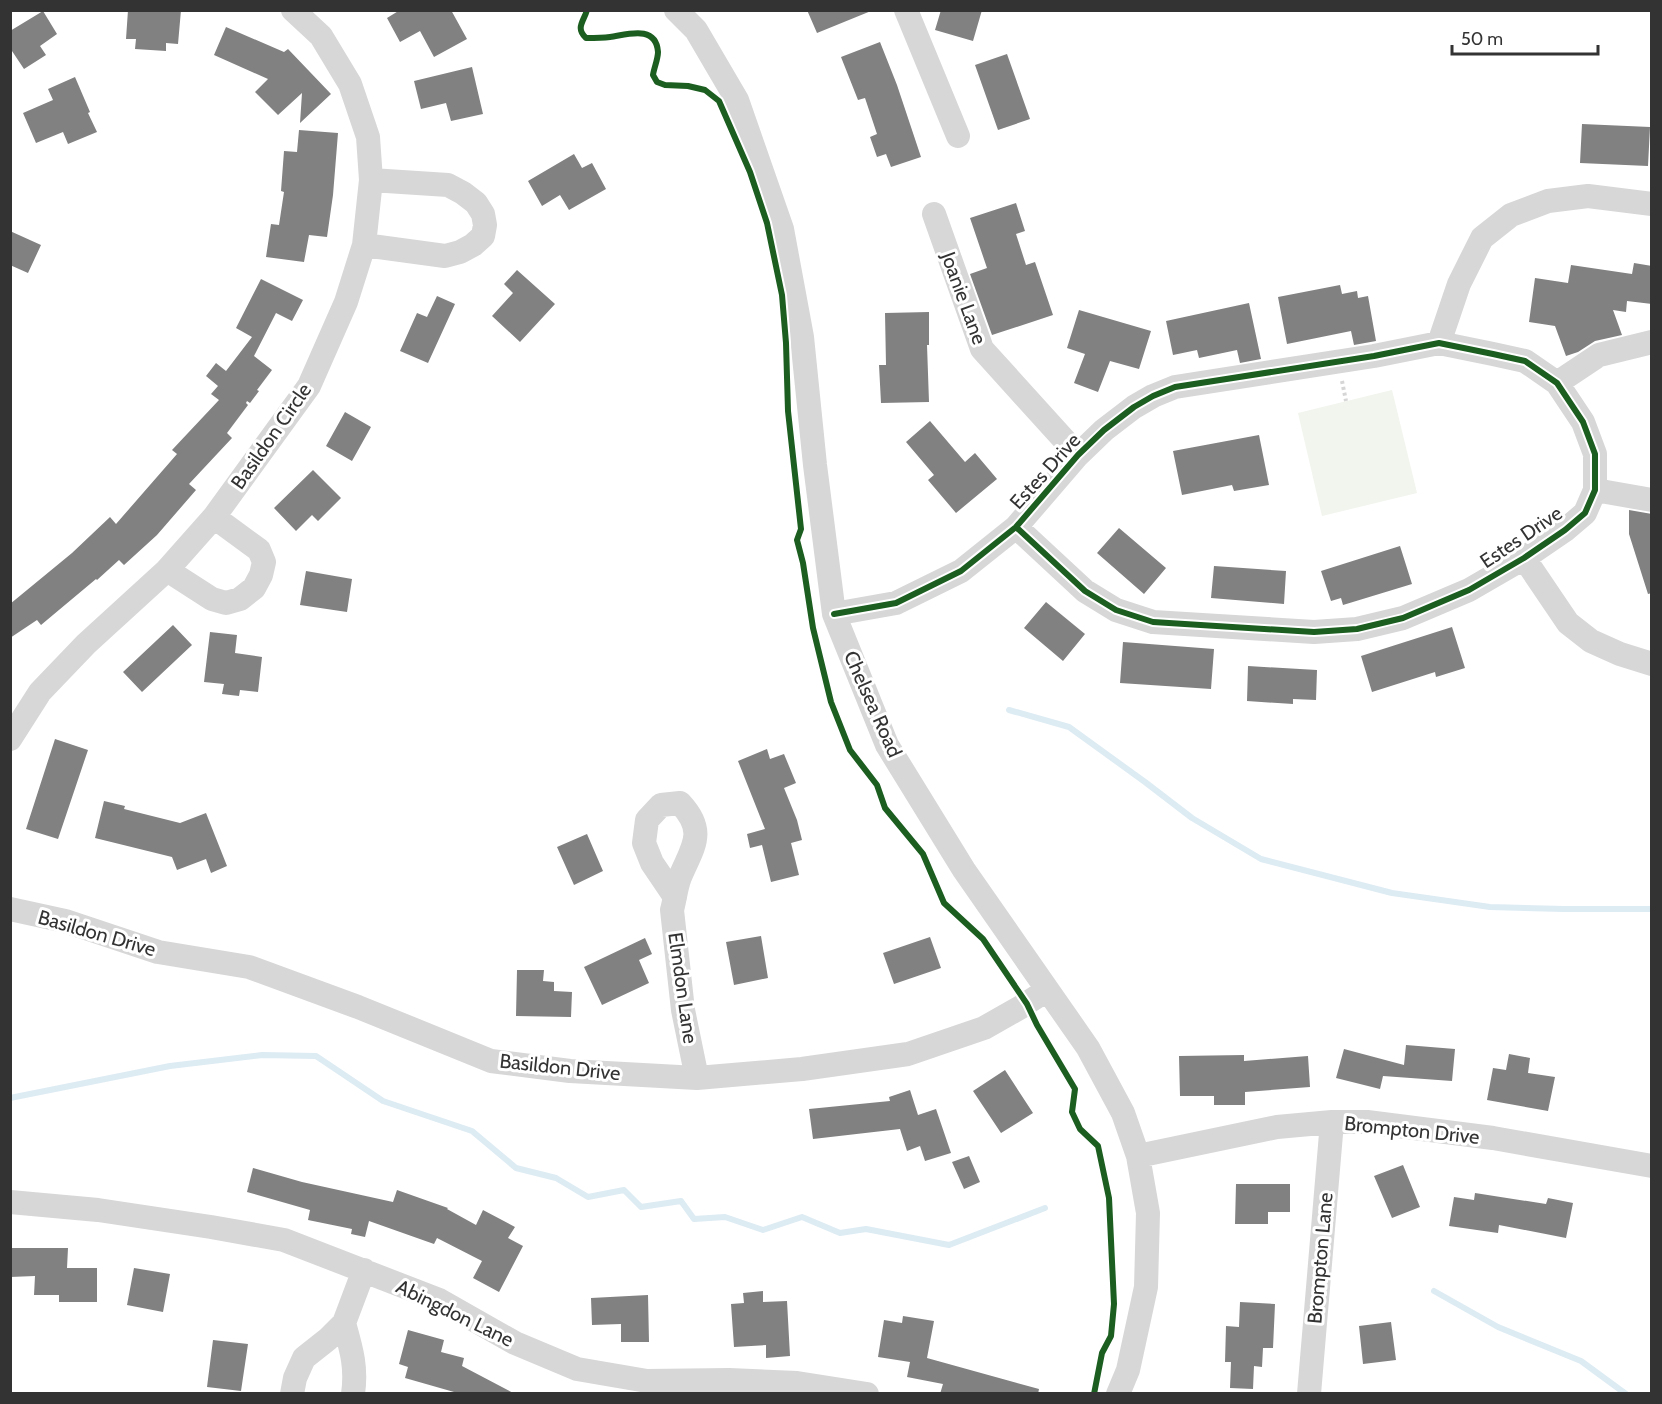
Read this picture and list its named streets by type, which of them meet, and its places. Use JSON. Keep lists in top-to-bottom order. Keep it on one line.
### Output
{"streets":{"street":["Joanie Lane","Basildon Circle","Estes Drive","Chelsea Road","Basildon Drive","Elmdon Lane","Brompton Drive","Brompton Lane","Abingdon Lane"]},"crossings":[["Joanie Lane","Estes Drive"],["Estes Drive","Chelsea Road"],["Chelsea Road","Basildon Drive"],["Chelsea Road","Brompton Drive"],["Basildon Drive","Elmdon Lane"],["Brompton Drive","Brompton Lane"]],"scale_bar":"50 m"}
